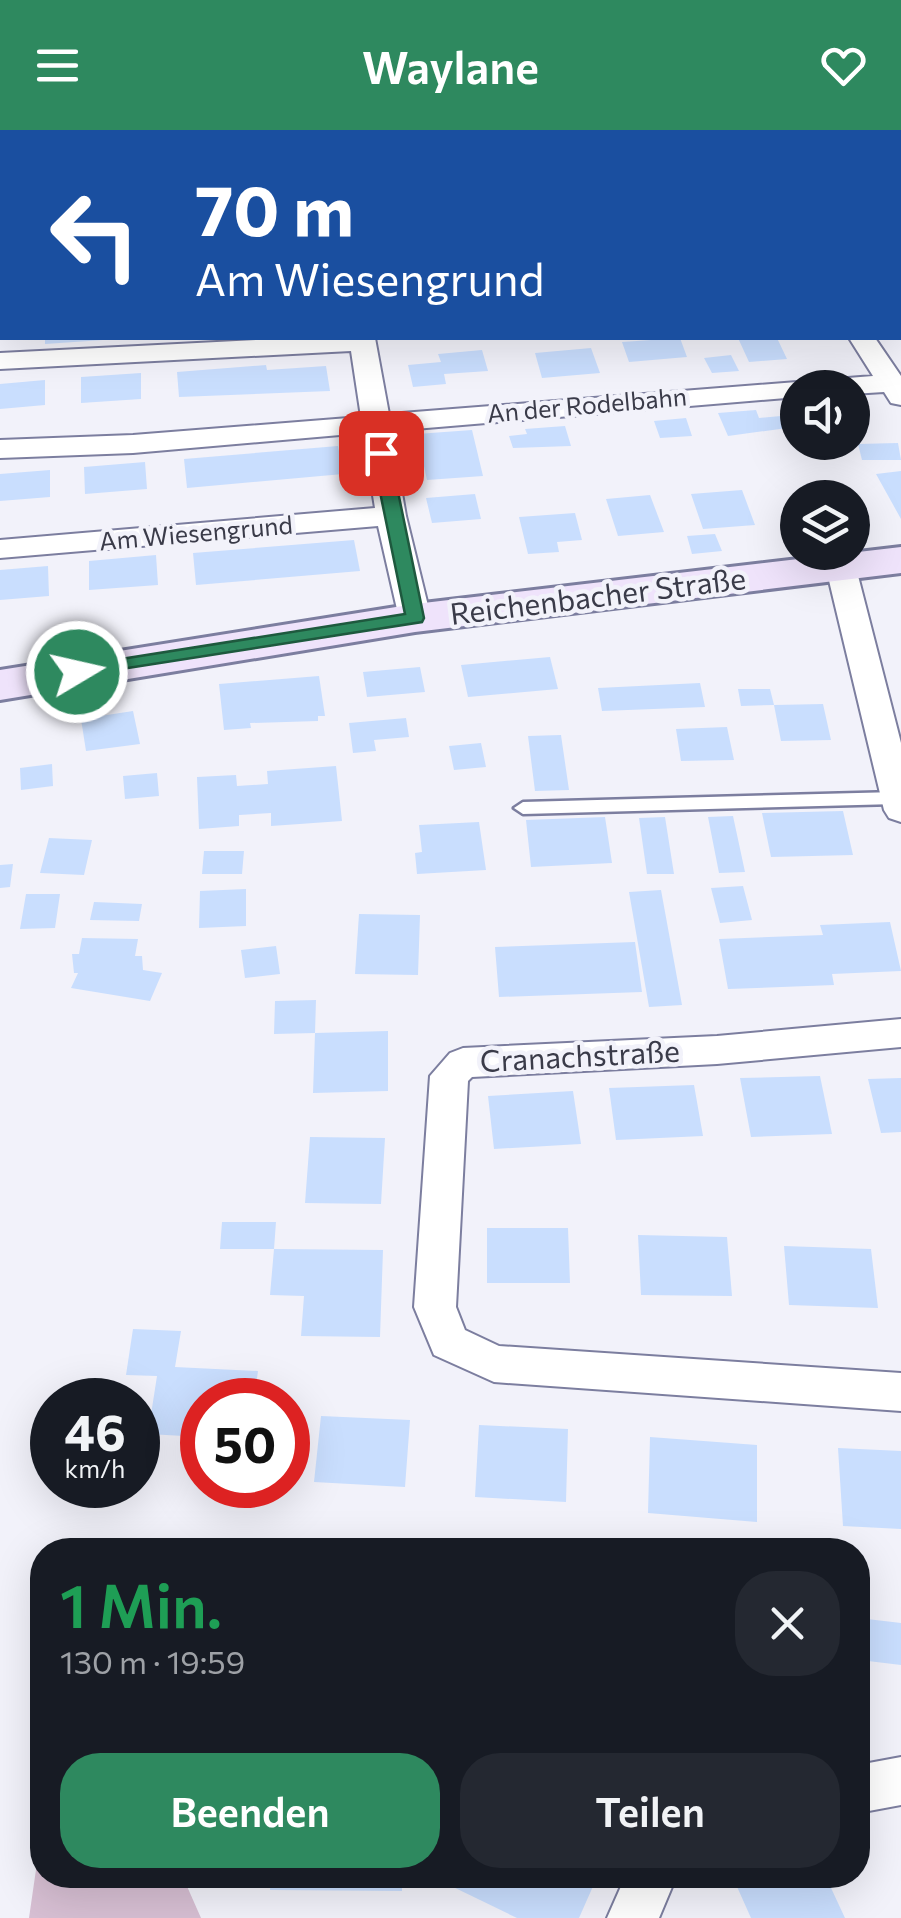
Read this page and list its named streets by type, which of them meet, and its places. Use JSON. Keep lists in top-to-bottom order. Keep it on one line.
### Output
{"streets":{"main road":["Reichenbacher Straße"],"street":["An der Rodelbahn","Am Wiesengrund","Cranachstraße"]},"page":{"header":"Waylane","turn":["70 m","Am Wiesengrund"],"speed":"46 km/h","limit":"50","heading":["1 Min.","130 m · 19:59"],"buttons":["Beenden","Teilen"]}}
